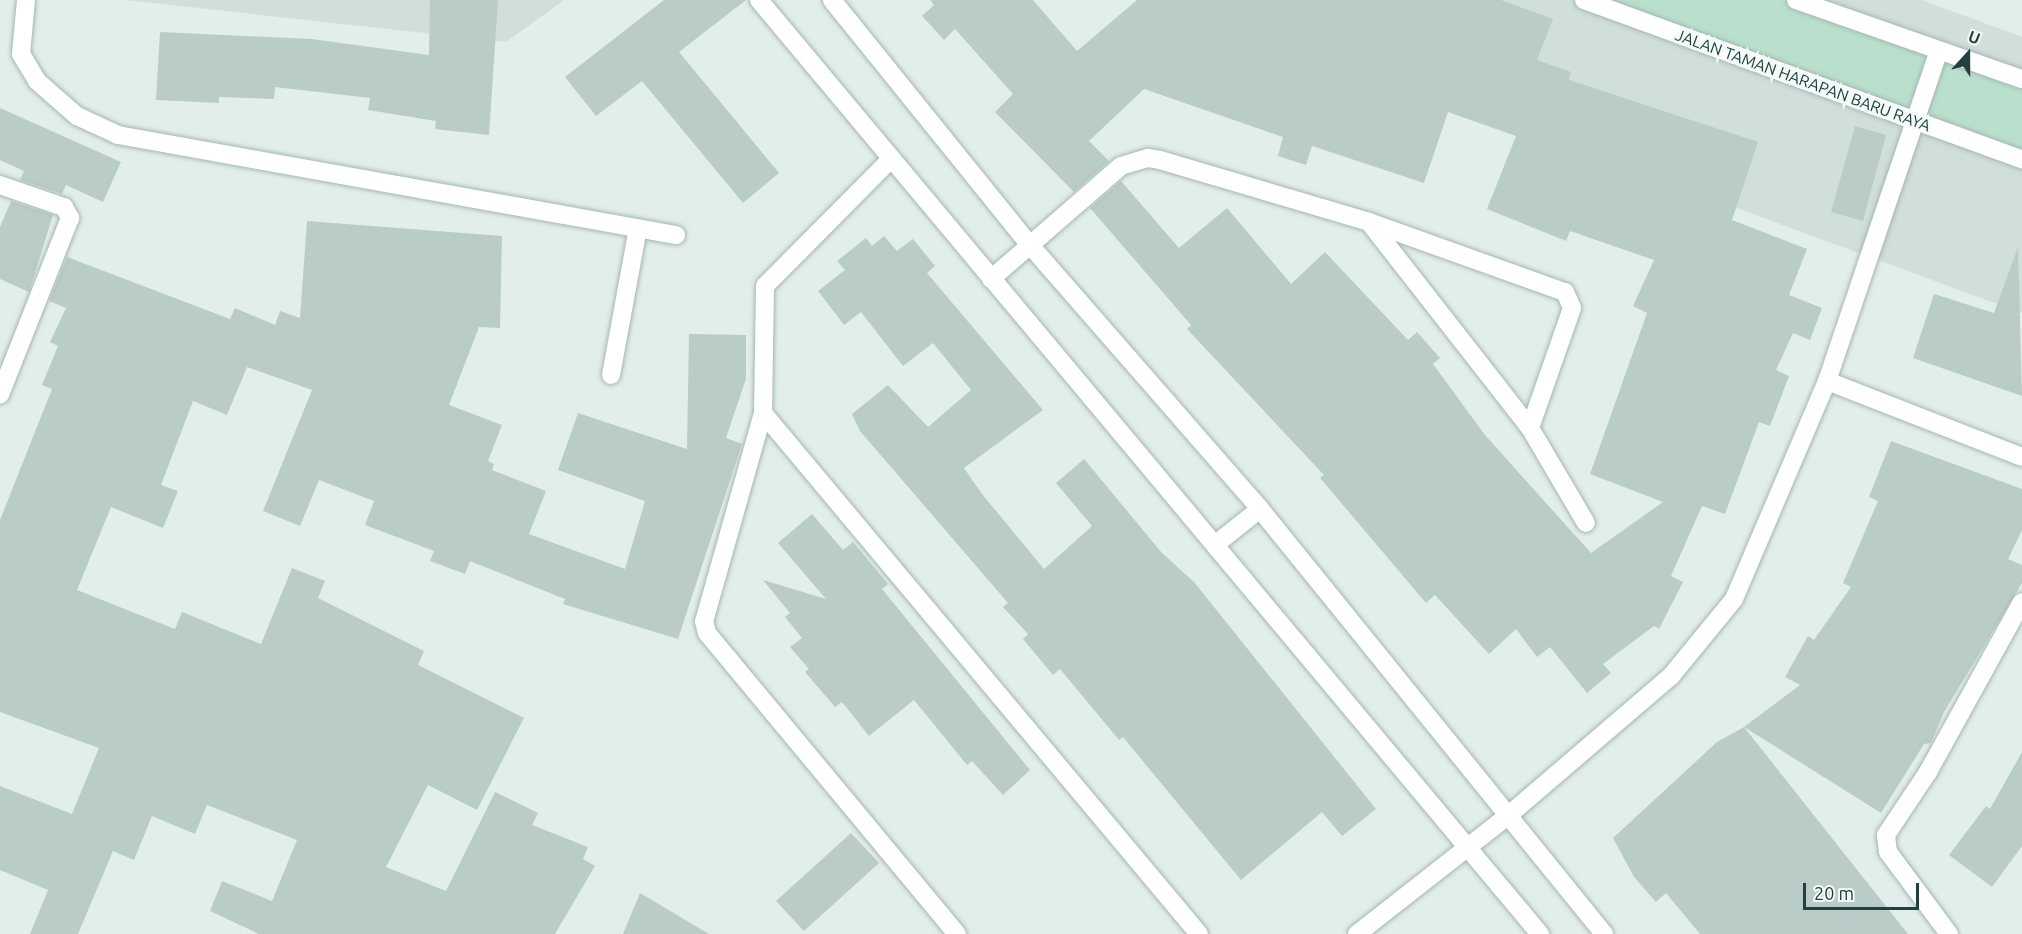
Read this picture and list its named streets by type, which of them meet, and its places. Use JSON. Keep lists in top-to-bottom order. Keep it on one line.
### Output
{"streets":{"street":["JALAN TAMAN HARAPAN BARU RAYA"]},"scale_bar":"20 m","north":"top"}
